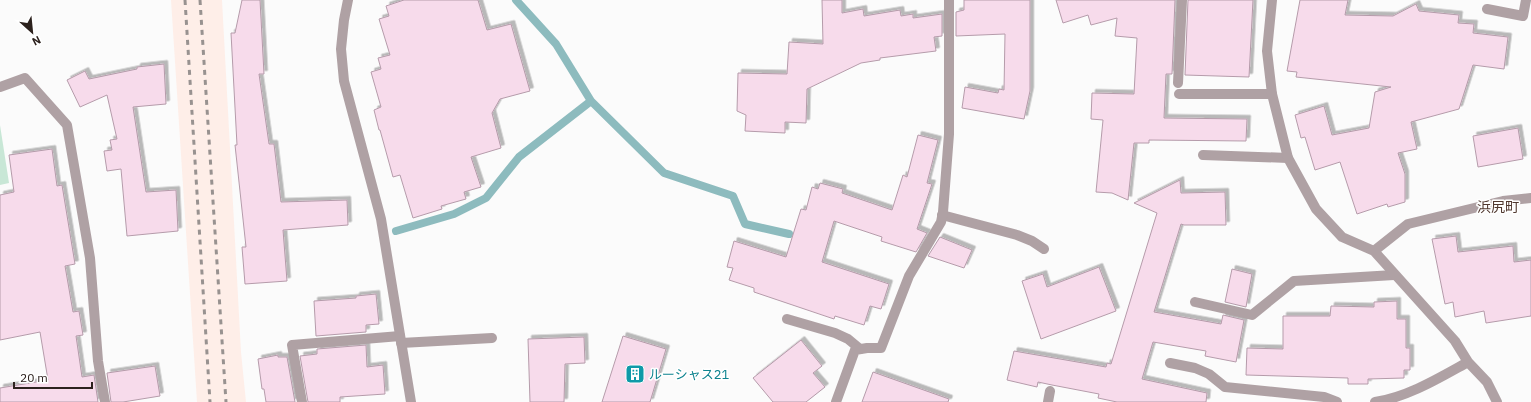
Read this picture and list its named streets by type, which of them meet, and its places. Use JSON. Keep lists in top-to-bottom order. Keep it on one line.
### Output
{"districts":["浜尻町"],"places":{"building":["ルーシャス21"]},"scale_bar":"20 m","north":"bottom right"}
